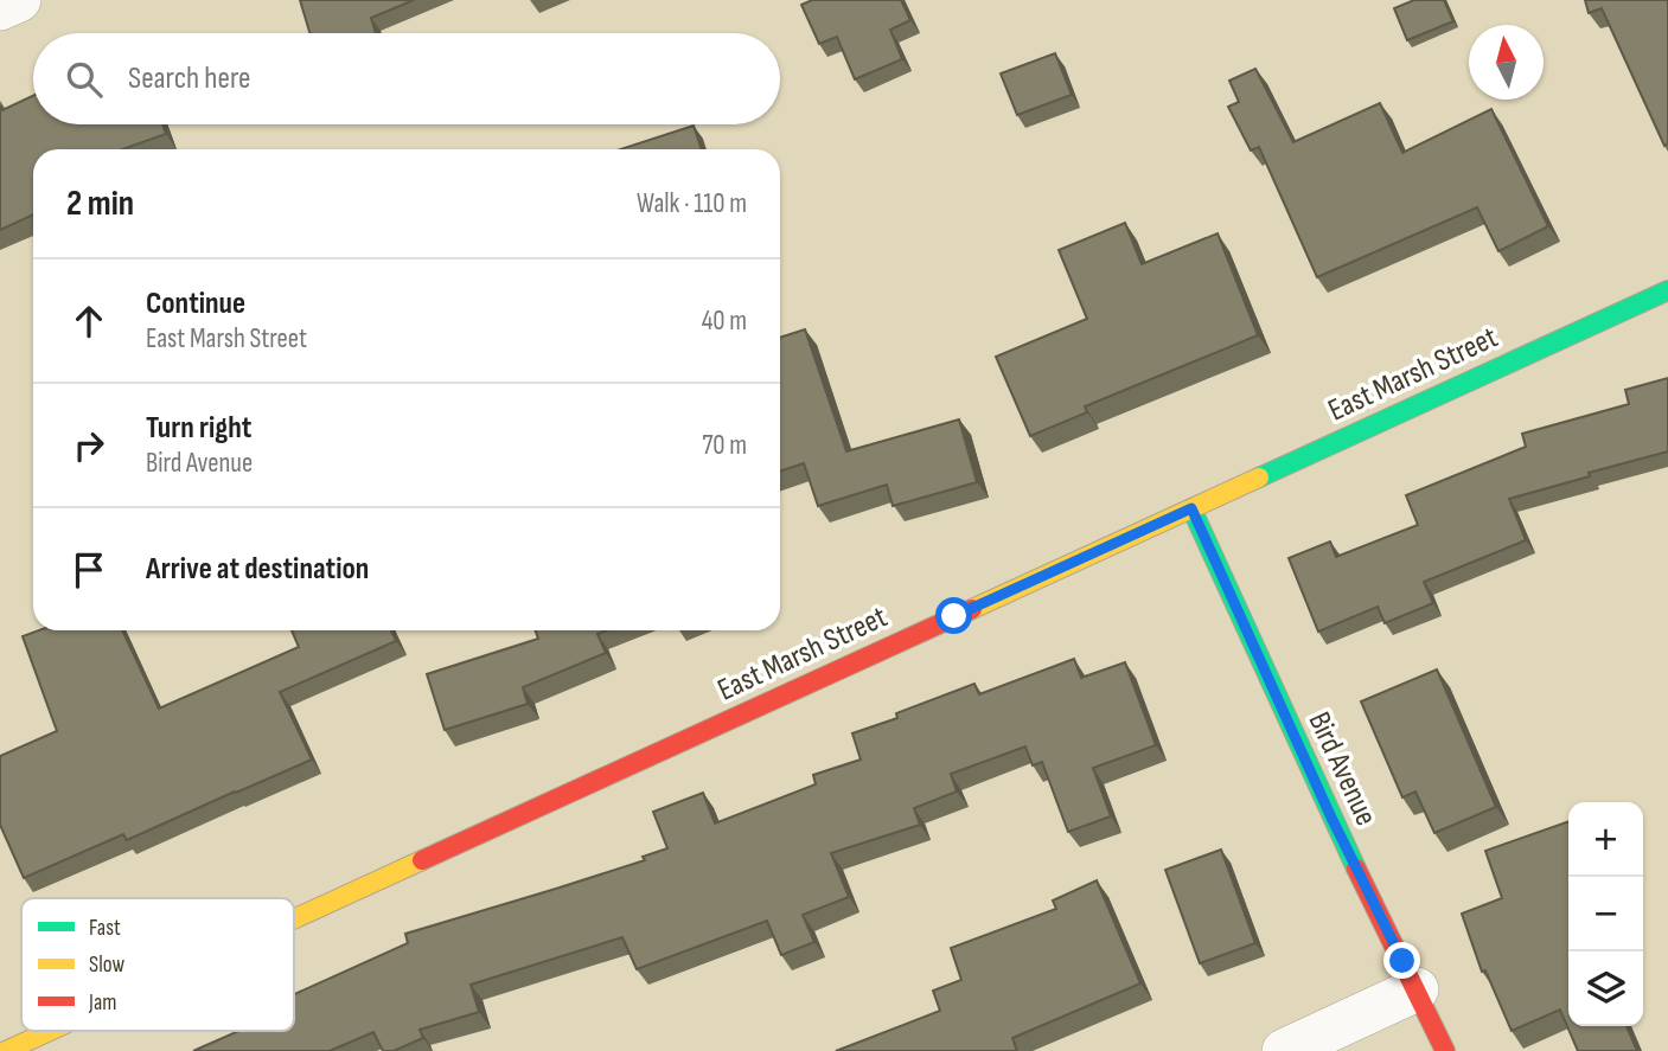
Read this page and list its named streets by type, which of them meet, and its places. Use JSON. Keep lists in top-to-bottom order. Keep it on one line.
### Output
{"streets":{"street":["East Marsh Street","Bird Avenue"]},"crossings":[["East Marsh Street","Bird Avenue"]],"legend":["Fast","Slow","Jam"],"north":"top","page":{"search":"Search here","heading":["2 min","Walk · 110 m"],"list":[["Continue","East Marsh Street","40 m"],["Turn right","Bird Avenue","70 m"],"Arrive at destination"],"map_buttons":["+","−"]}}
